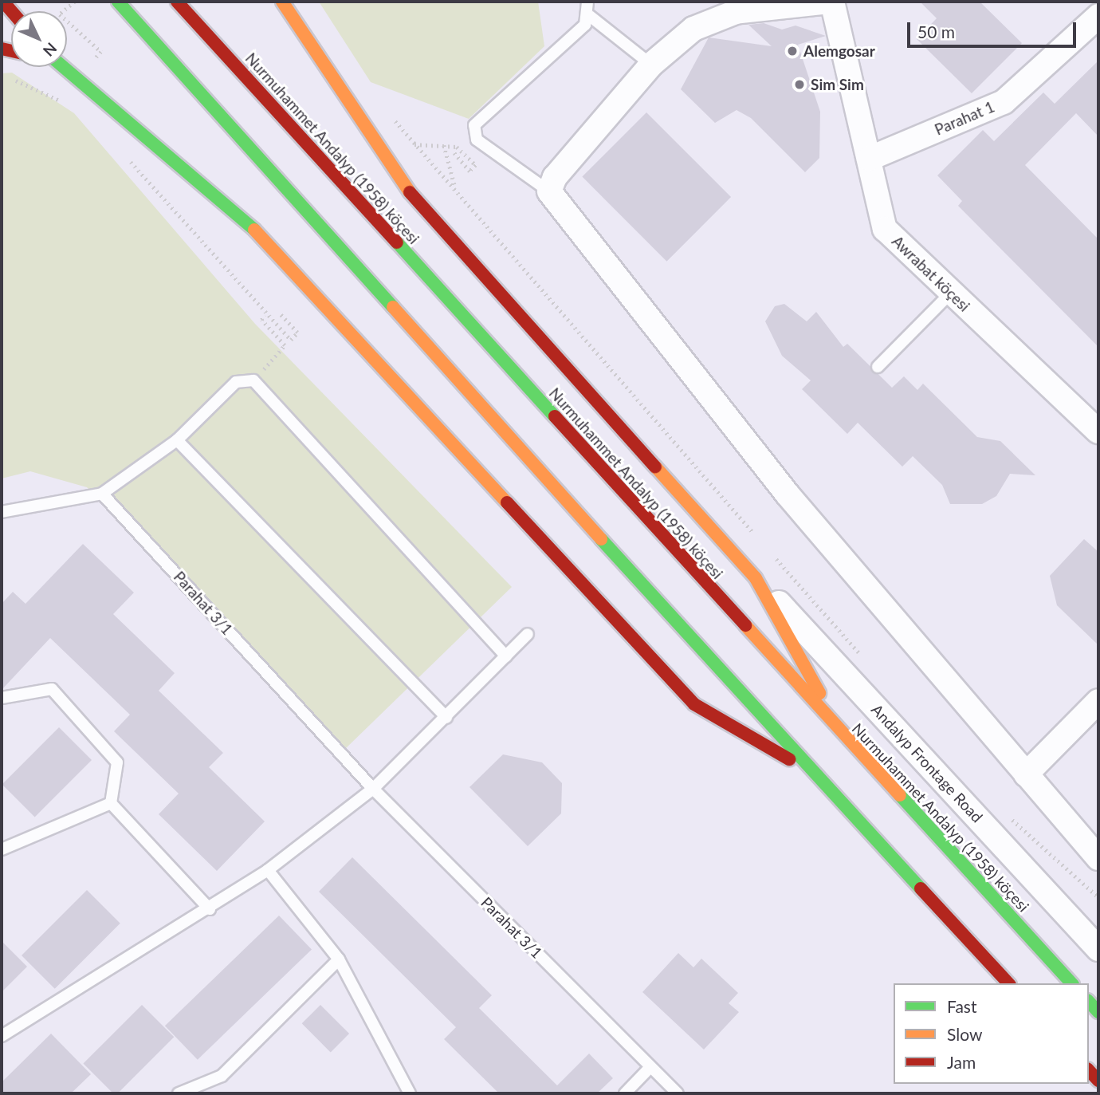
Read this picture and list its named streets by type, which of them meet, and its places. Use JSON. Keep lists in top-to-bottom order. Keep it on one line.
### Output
{"streets":{"main road":["Nurmuhammet Andalyp (1958) köçesi"],"street":["Parahat 1","Awrabat köçesi","Andalyp Frontage Road"],"lane":["Parahat 3/1"]},"crossings":[["Parahat 1","Awrabat köçesi"]],"places":["Alemgosar","Sim Sim"],"legend":["Fast","Slow","Jam"],"scale_bar":"50 m","north":"bottom right"}
